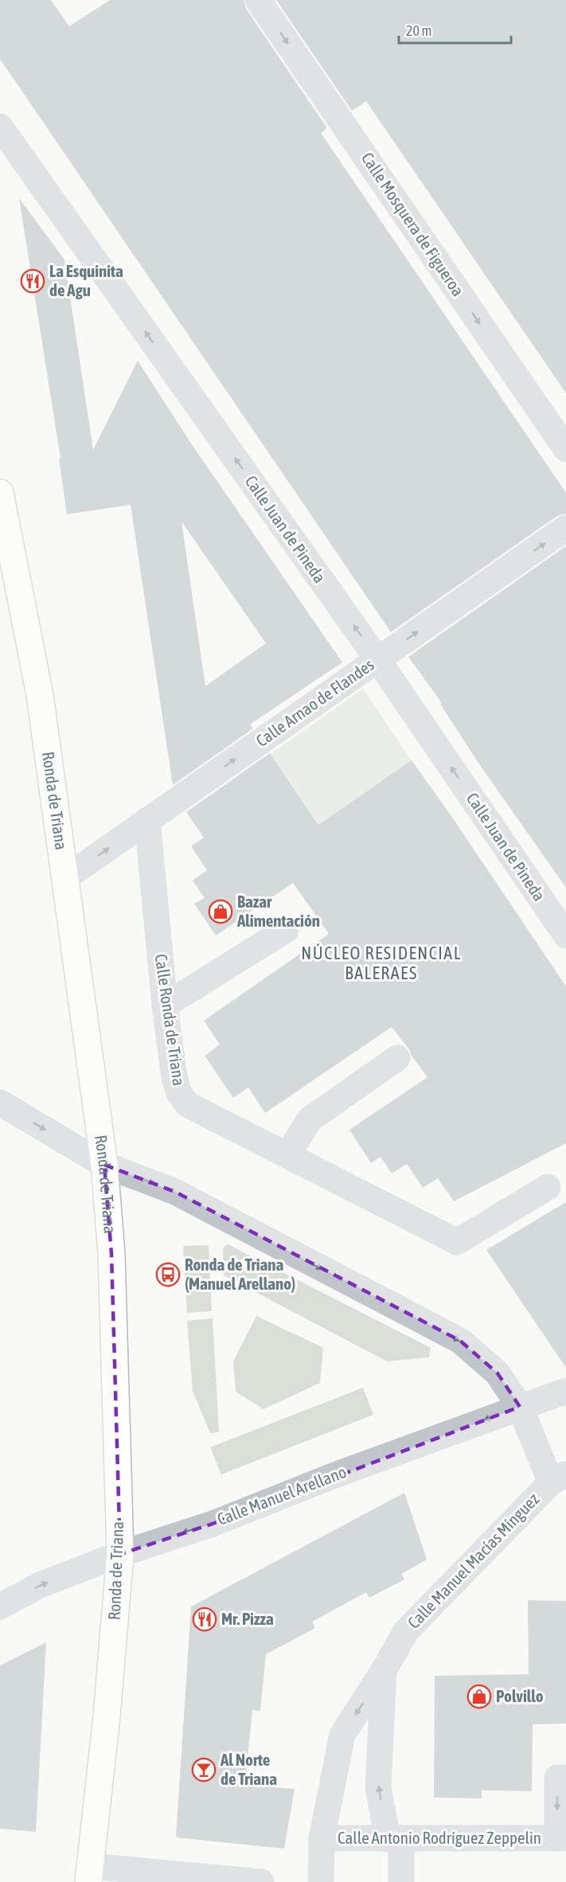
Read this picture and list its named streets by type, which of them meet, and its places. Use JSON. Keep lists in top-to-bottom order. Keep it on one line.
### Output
{"streets":{"main road":["Ronda de Triana"],"street":["Calle Mosquera de Figueroa","Calle Juan de Pineda","Calle Arnao de Flandes","Calle Ronda de Triana","Calle Manuel Arellano","Calle Manuel Macías Mínguez","Calle Antonio Rodríguez Zeppelin"]},"crossings":[["Calle Juan de Pineda","Calle Arnao de Flandes"],["Calle Arnao de Flandes","Ronda de Triana"],["Calle Arnao de Flandes","Calle Ronda de Triana"],["Ronda de Triana","Calle Manuel Arellano"],["Ronda de Triana","Calle Manuel Macías Mínguez"],["Calle Manuel Arellano","Calle Manuel Macías Mínguez"],["Calle Manuel Macías Mínguez","Calle Antonio Rodríguez Zeppelin"]],"one_way":["Calle Mosquera de Figueroa","Calle Juan de Pineda","Calle Arnao de Flandes","Calle Manuel Macías Mínguez"],"districts":["NÚCLEO RESIDENCIAL BALERAES"],"places":{"restaurant":["La Esquinita de Agu","Mr. Pizza"],"shop":["Bazar Alimentación","Polvillo"],"bus stop":["Ronda de Triana (Manuel Arellano)"],"bar":["Al Norte de Triana"]},"scale_bar":"20 m"}
